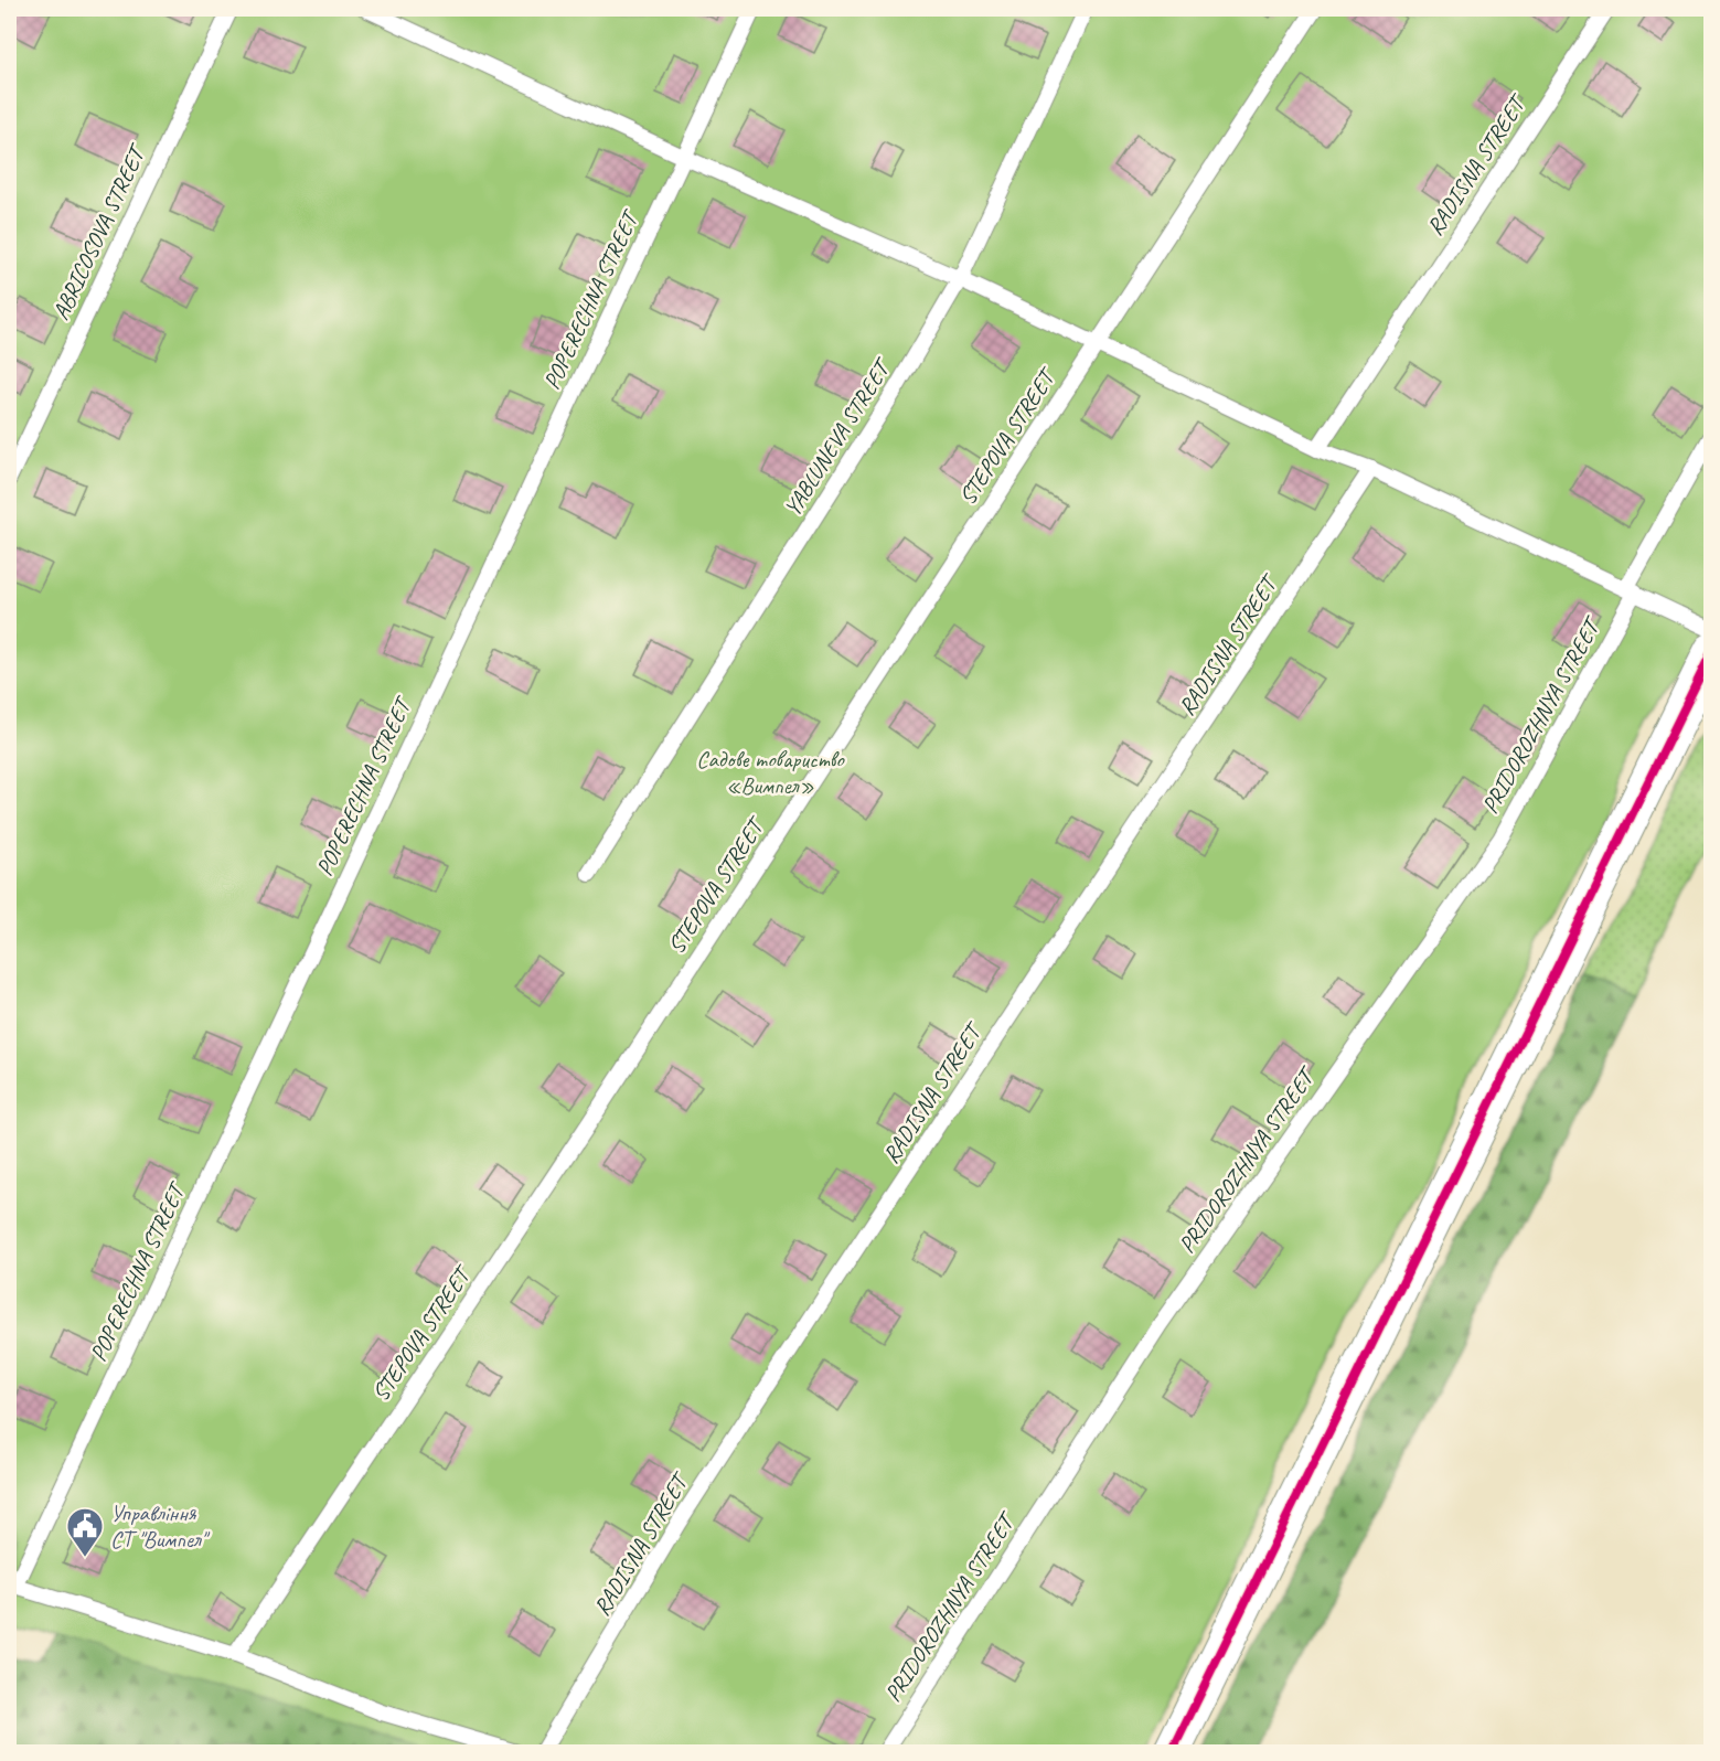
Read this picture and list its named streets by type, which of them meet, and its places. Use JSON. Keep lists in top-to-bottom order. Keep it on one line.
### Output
{"streets":{"lane":["RADISNA STREET","ABRICOSOVA STREET","POPERECHNA STREET","STEPOVA STREET","YABLUNEVA STREET","PRIDOROZHNYA STREET"]},"parks":["Садове товариство «Вимпел»"],"places":{"public building":["Управління СТ \"Вимпел\""]}}
